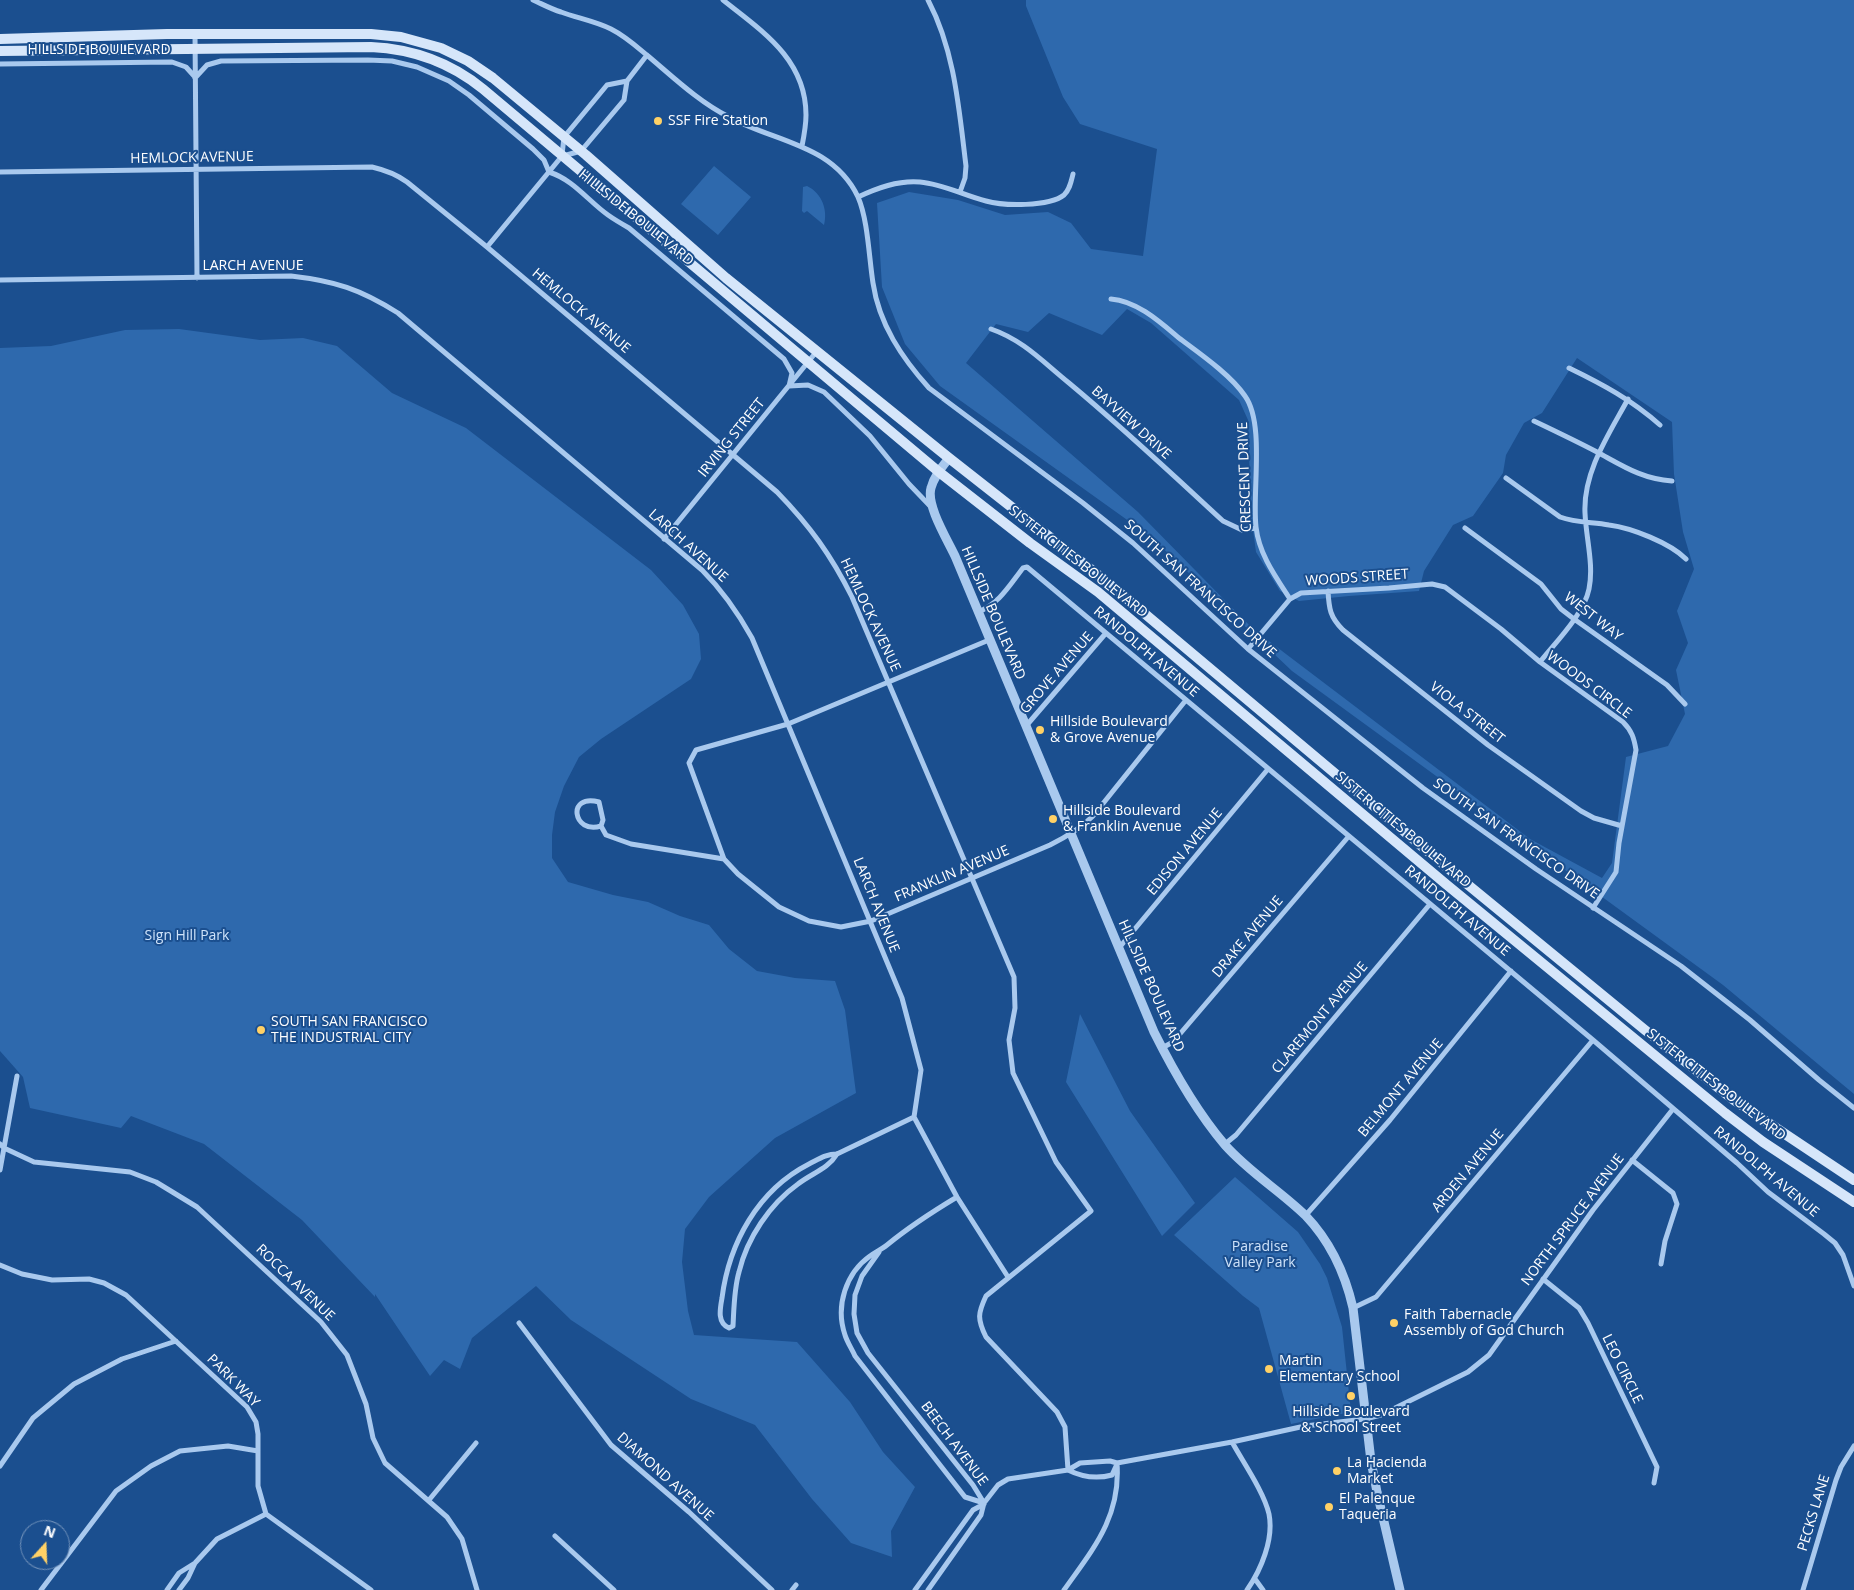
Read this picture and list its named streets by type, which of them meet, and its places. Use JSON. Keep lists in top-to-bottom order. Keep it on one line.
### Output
{"streets":{"main road":["HILLSIDE BOULEVARD","SISTER CITIES BOULEVARD"],"street":["HEMLOCK AVENUE","LARCH AVENUE","BAYVIEW DRIVE","IRVING STREET","CRESCENT DRIVE","WOODS STREET","SOUTH SAN FRANCISCO DRIVE","WEST WAY","RANDOLPH AVENUE","GROVE AVENUE","WOODS CIRCLE","VIOLA STREET","EDISON AVENUE","FRANKLIN AVENUE","DRAKE AVENUE","CLAREMONT AVENUE","BELMONT AVENUE","ARDEN AVENUE","NORTH SPRUCE AVENUE","ROCCA AVENUE","LEO CIRCLE","PARK WAY","BEECH AVENUE","DIAMOND AVENUE","PECKS LANE"]},"crossings":[["HILLSIDE BOULEVARD","IRVING STREET"],["HILLSIDE BOULEVARD","SISTER CITIES BOULEVARD"],["HILLSIDE BOULEVARD","RANDOLPH AVENUE"],["HILLSIDE BOULEVARD","GROVE AVENUE"],["HILLSIDE BOULEVARD","EDISON AVENUE"],["HILLSIDE BOULEVARD","FRANKLIN AVENUE"],["HILLSIDE BOULEVARD","DRAKE AVENUE"],["HILLSIDE BOULEVARD","CLAREMONT AVENUE"],["HILLSIDE BOULEVARD","BELMONT AVENUE"],["HILLSIDE BOULEVARD","ARDEN AVENUE"],["HILLSIDE BOULEVARD","NORTH SPRUCE AVENUE"],["HEMLOCK AVENUE","IRVING STREET"],["HEMLOCK AVENUE","FRANKLIN AVENUE"],["HEMLOCK AVENUE","NORTH SPRUCE AVENUE"],["LARCH AVENUE","IRVING STREET"],["LARCH AVENUE","FRANKLIN AVENUE"],["BAYVIEW DRIVE","CRESCENT DRIVE"],["CRESCENT DRIVE","WOODS STREET"],["WOODS STREET","SOUTH SAN FRANCISCO DRIVE"],["WOODS STREET","WOODS CIRCLE"],["WOODS STREET","VIOLA STREET"],["SOUTH SAN FRANCISCO DRIVE","WOODS CIRCLE"],["RANDOLPH AVENUE","GROVE AVENUE"],["RANDOLPH AVENUE","EDISON AVENUE"],["RANDOLPH AVENUE","FRANKLIN AVENUE"],["RANDOLPH AVENUE","DRAKE AVENUE"],["RANDOLPH AVENUE","CLAREMONT AVENUE"],["RANDOLPH AVENUE","BELMONT AVENUE"],["RANDOLPH AVENUE","ARDEN AVENUE"],["RANDOLPH AVENUE","NORTH SPRUCE AVENUE"],["WOODS CIRCLE","VIOLA STREET"],["NORTH SPRUCE AVENUE","LEO CIRCLE"]],"parks":["Sign Hill Park","Paradise Valley Park"],"places":["SSF Fire Station","Hillside Boulevard & Grove Avenue","Hillside Boulevard & Franklin Avenue","SOUTH SAN FRANCISCO THE INDUSTRIAL CITY","Faith Tabernacle Assembly of God Church","Martin Elementary School","Hillside Boulevard & School Street","La Hacienda Market","El Palenque Taqueria"],"north":"top"}
